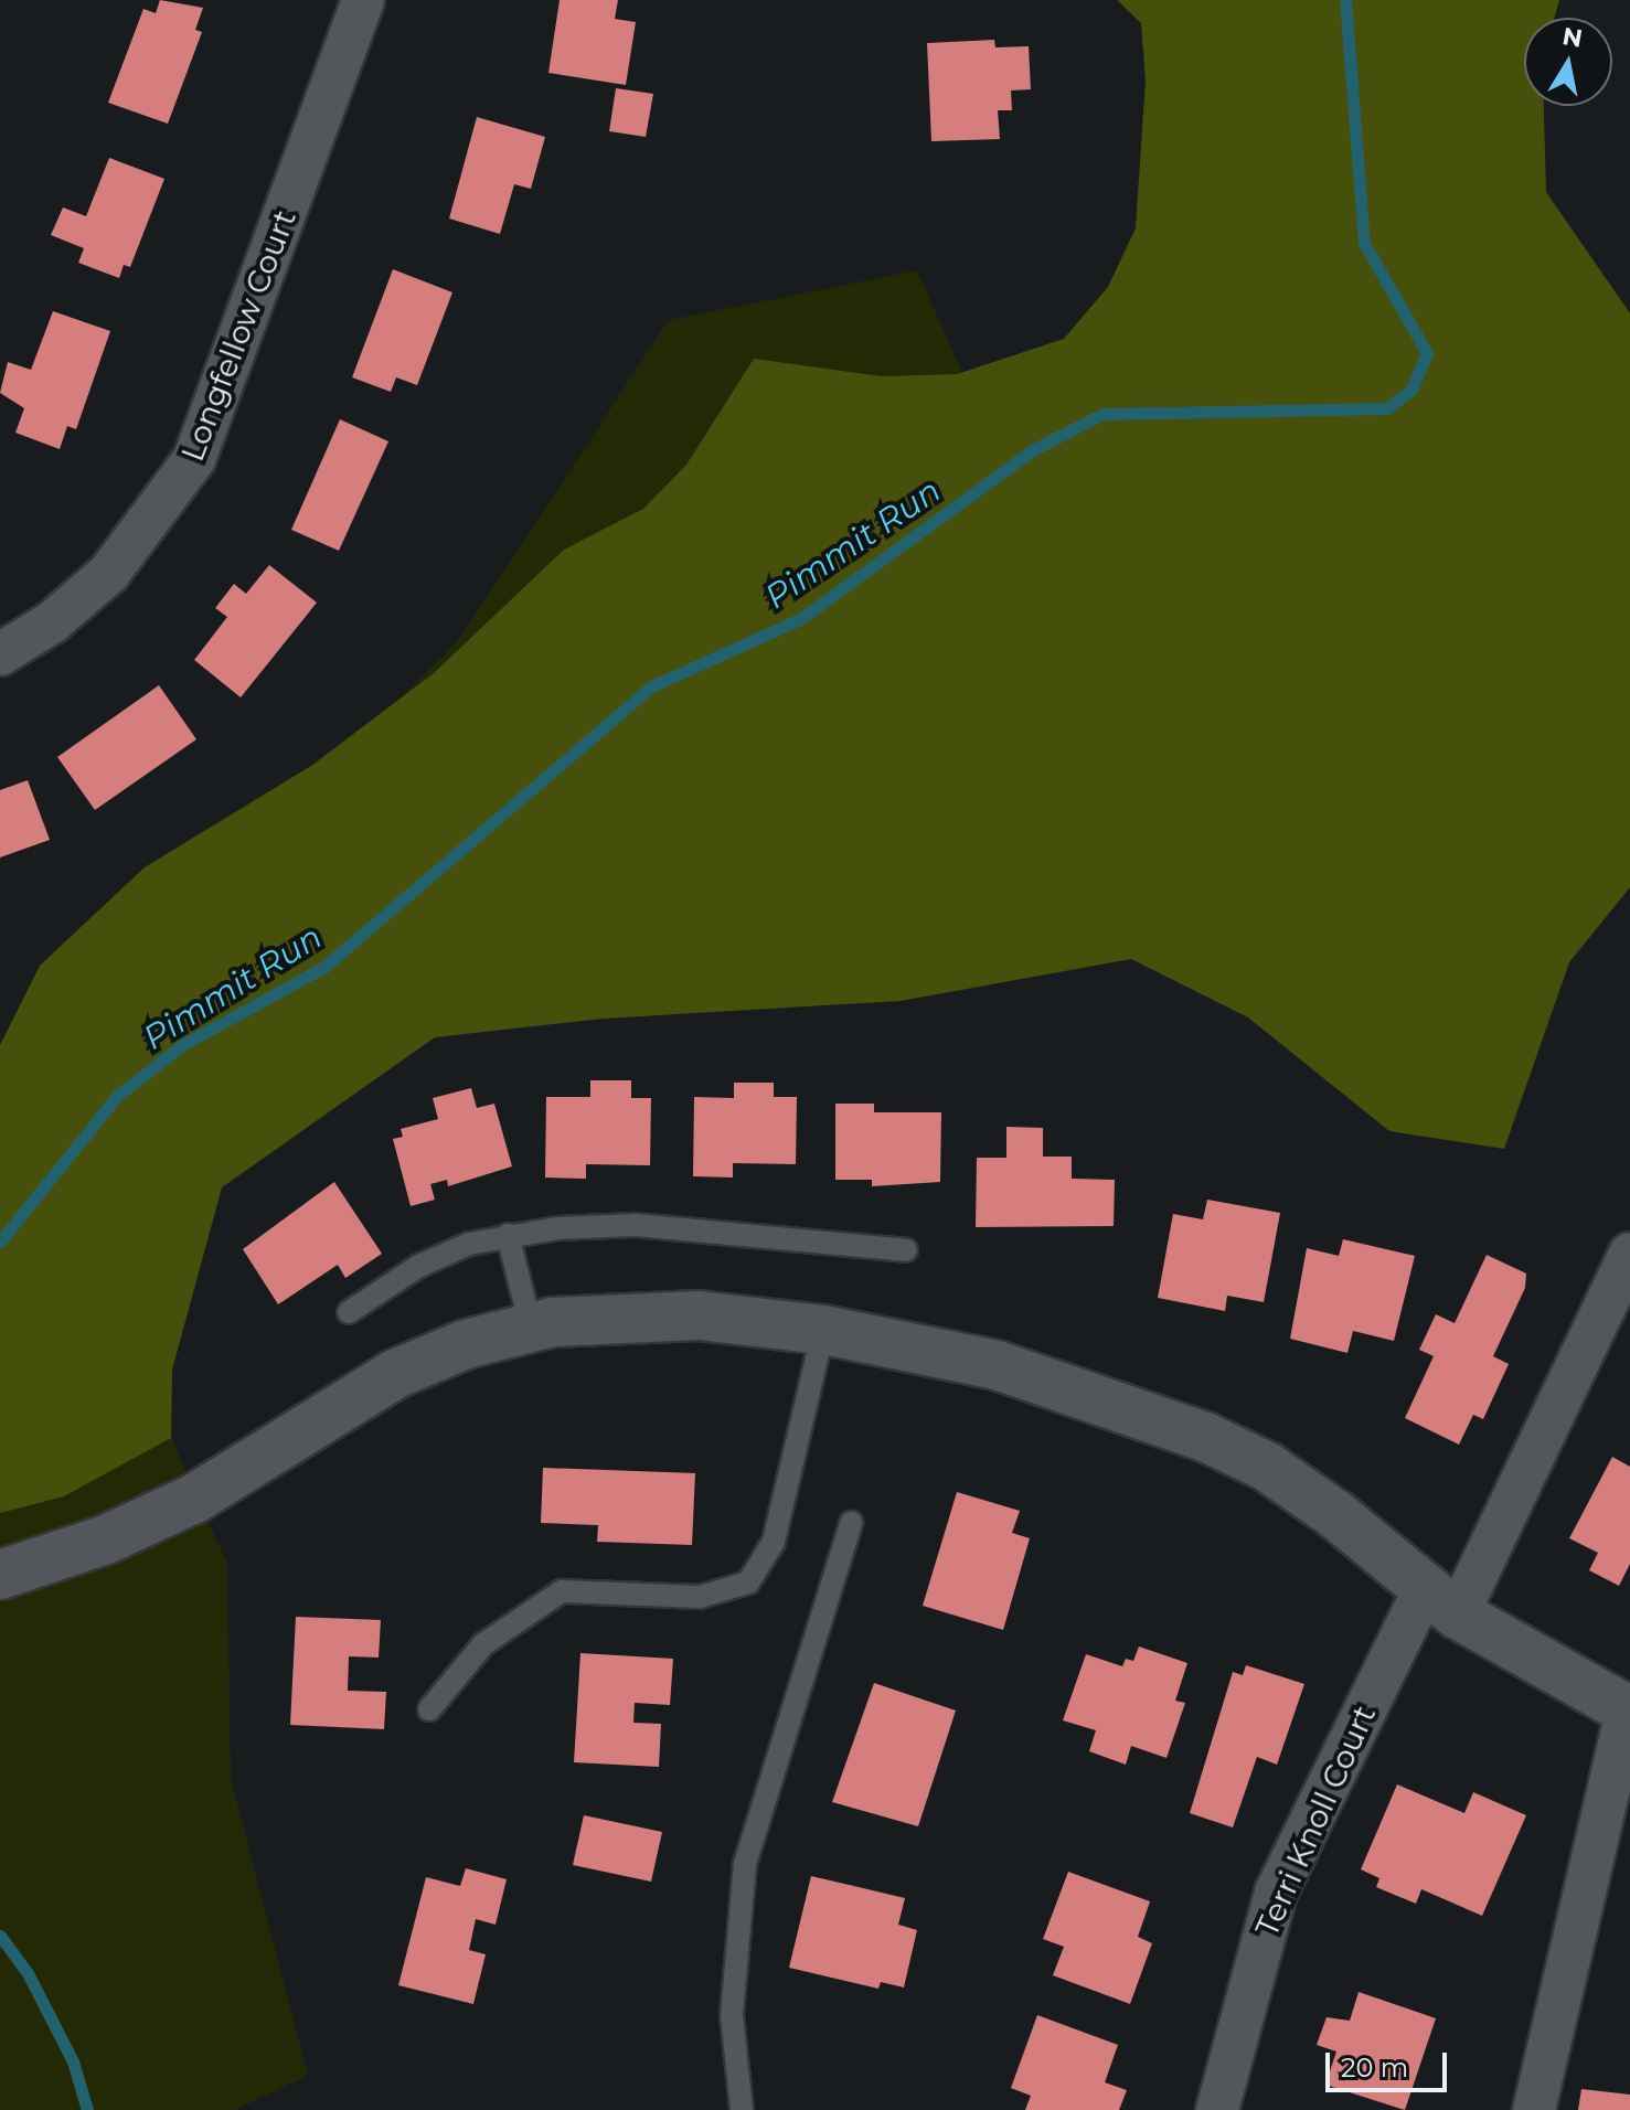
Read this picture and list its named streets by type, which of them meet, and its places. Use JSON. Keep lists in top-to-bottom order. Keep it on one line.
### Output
{"streets":{"street":["Longfellow Court","Terri Knoll Court"]},"water":["Pimmit Run"],"scale_bar":"20 m","north":"top"}
